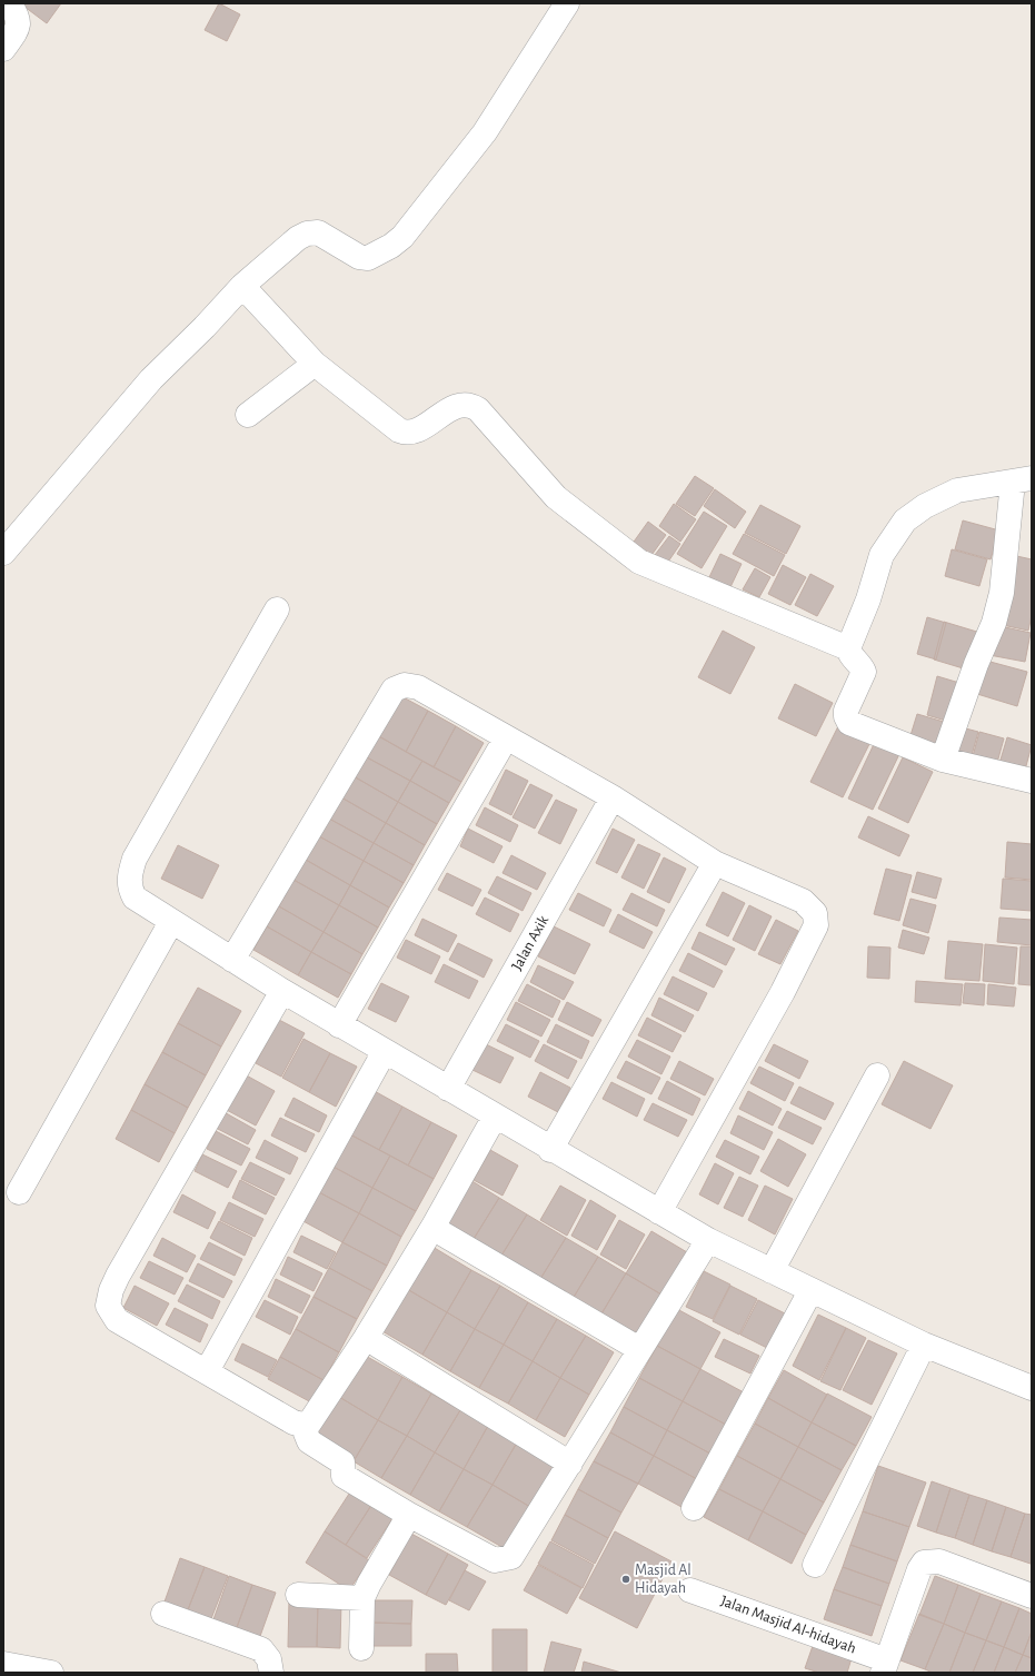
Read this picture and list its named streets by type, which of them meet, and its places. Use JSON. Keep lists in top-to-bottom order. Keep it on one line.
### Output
{"streets":{"street":["Jalan Axik","Jalan Masjid Al-hidayah"]},"places":["Masjid Al Hidayah"]}
